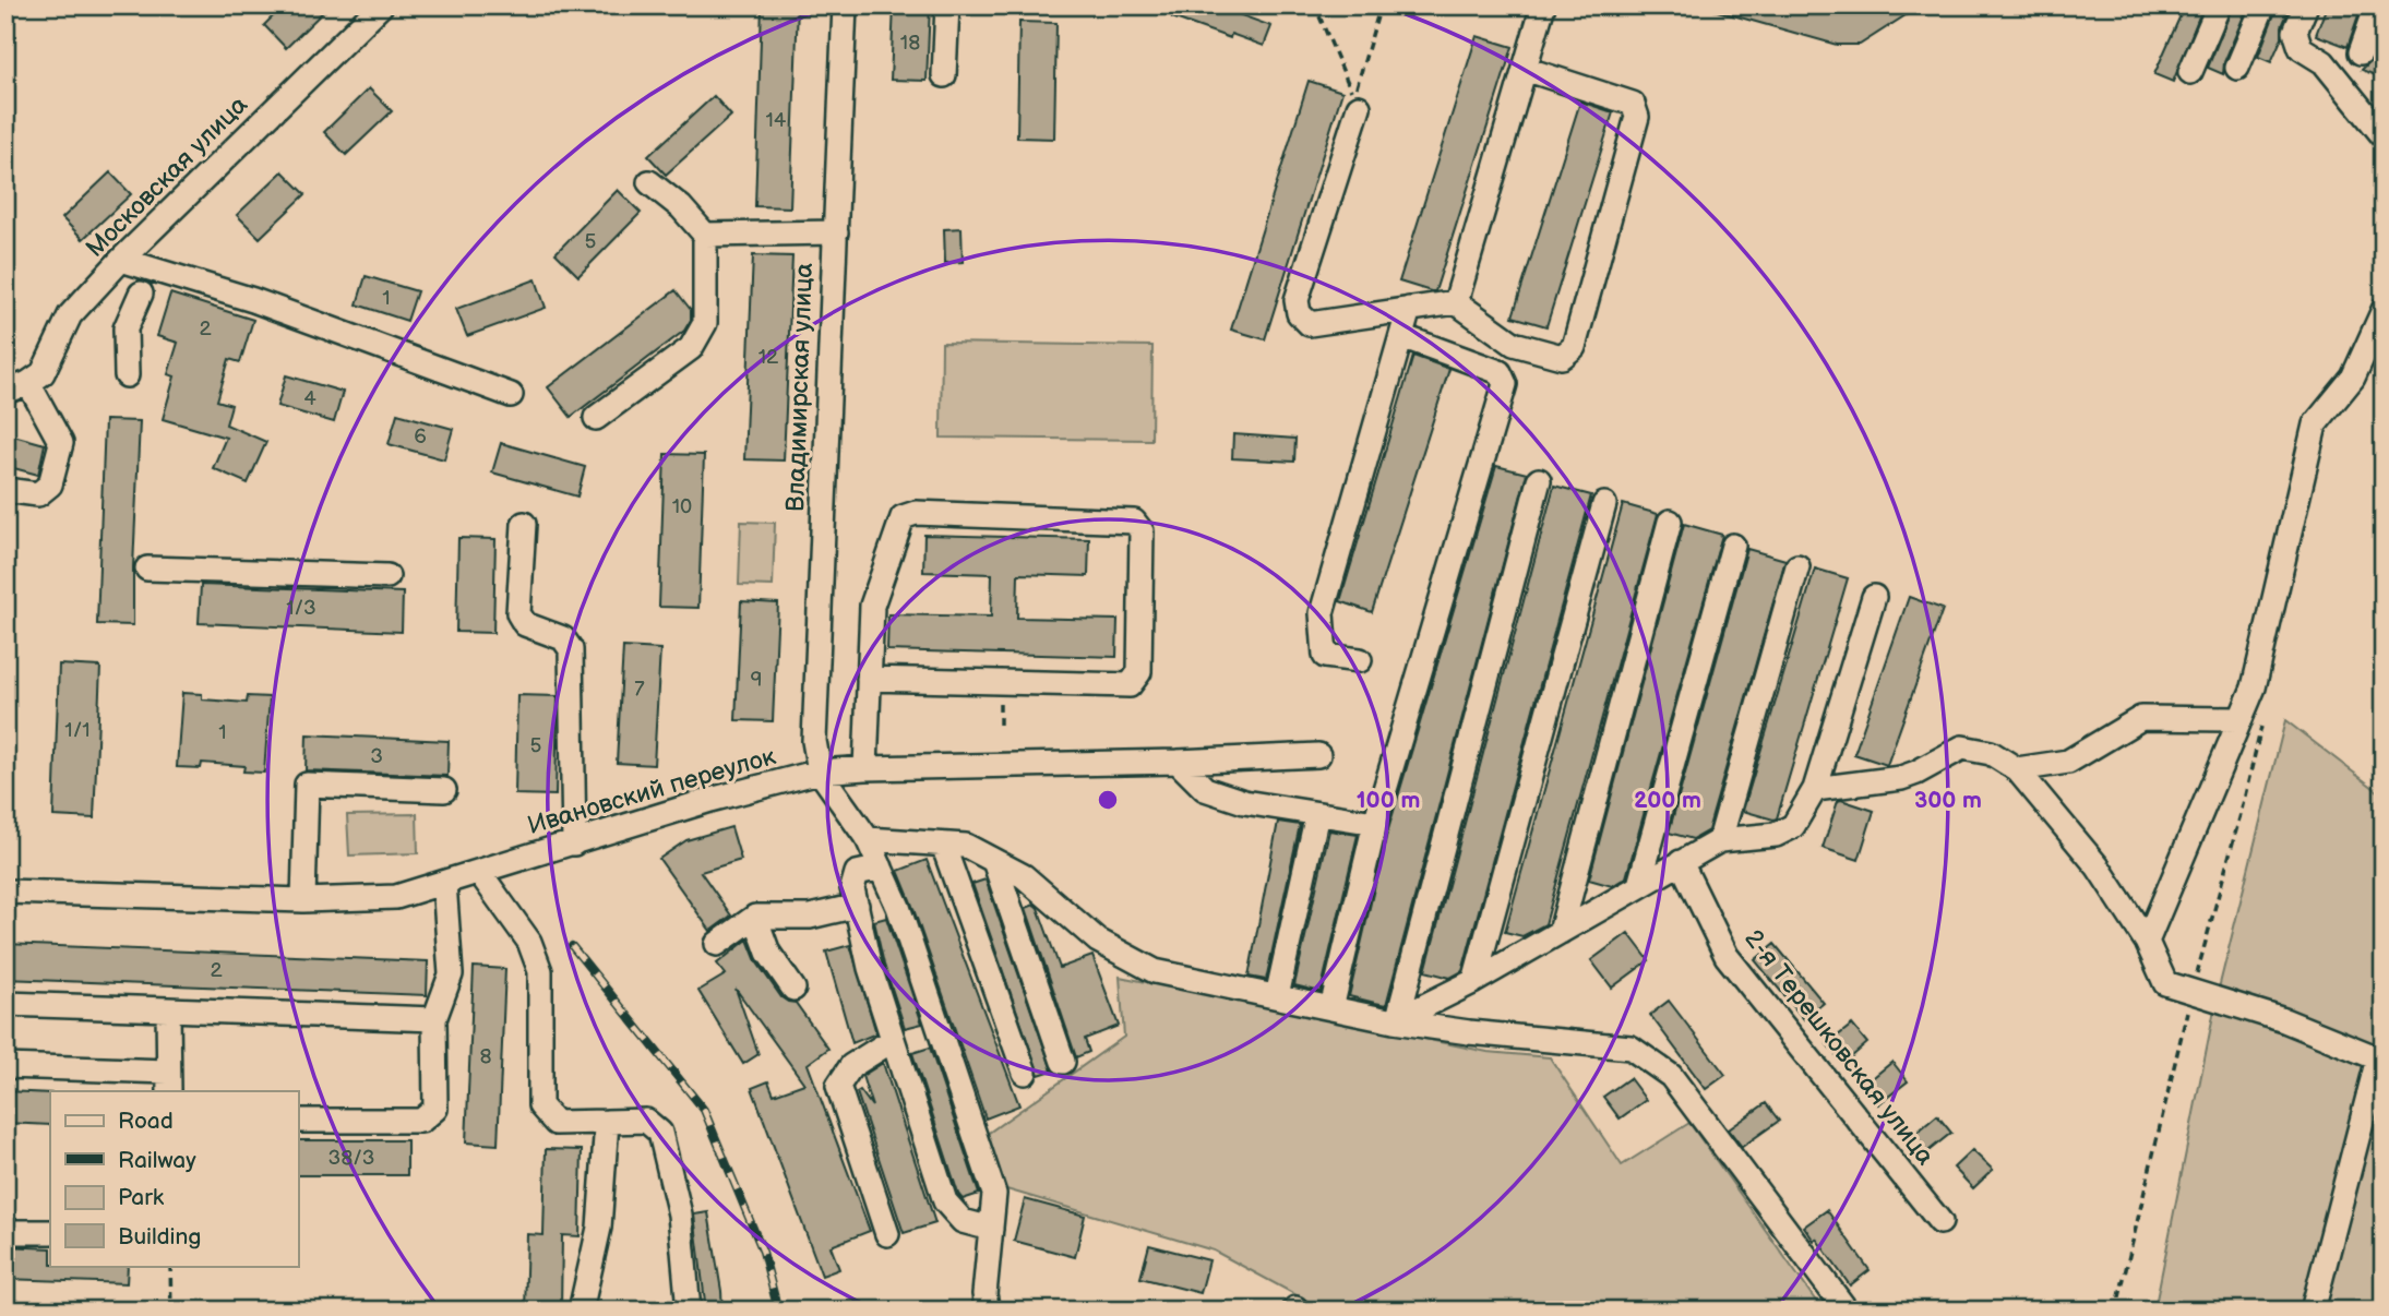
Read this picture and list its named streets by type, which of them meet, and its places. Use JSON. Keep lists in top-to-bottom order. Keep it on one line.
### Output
{"streets":{"street":["Московская улица","Владимирская улица","Ивановский переулок","2-я Терешковская улица"]},"crossings":[["Владимирская улица","Ивановский переулок"]],"house_numbers":["18","14","5","1","2","12","4","6","10","1/3","9","7","1/1","1","5","3","2","8","38/3"],"legend":["Road","Railway","Park","Building"],"rings":["100 m","200 m","300 m"]}
